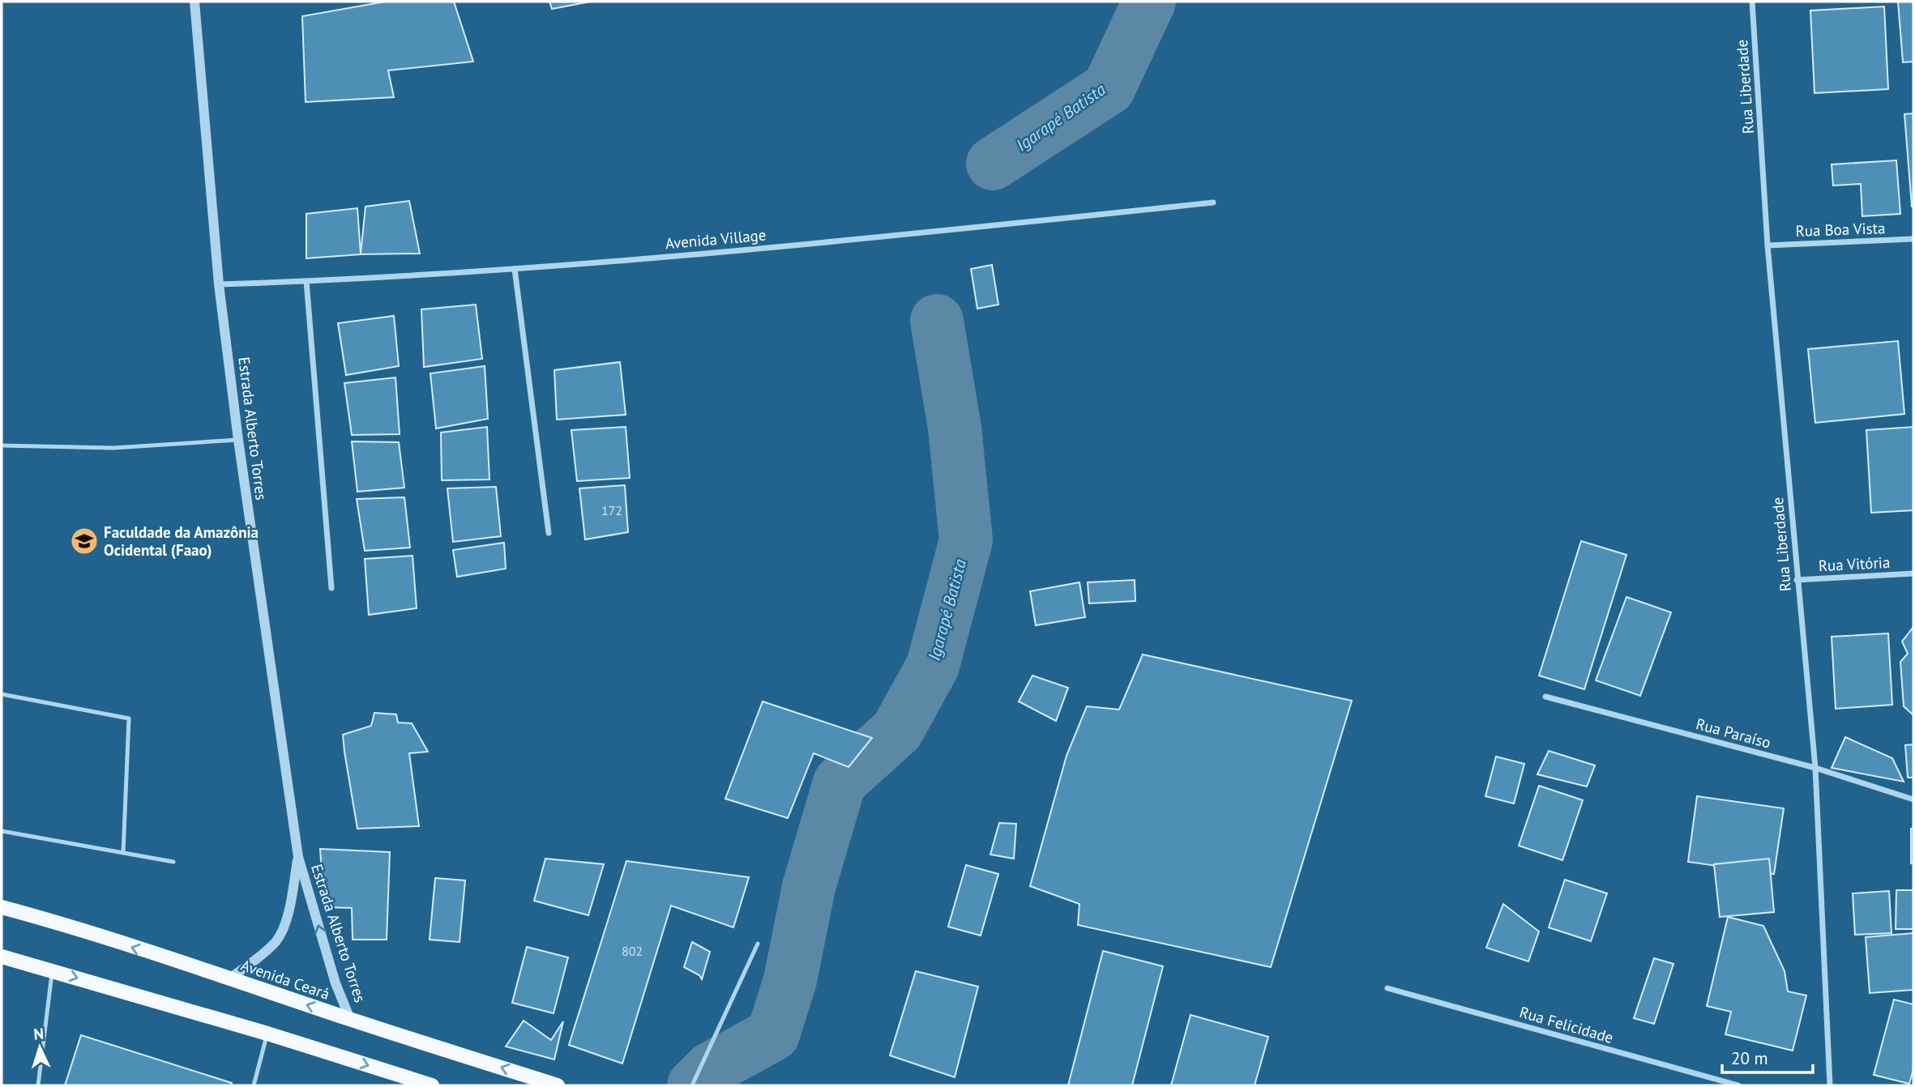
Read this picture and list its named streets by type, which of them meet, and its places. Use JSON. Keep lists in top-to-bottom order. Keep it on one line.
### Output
{"streets":{"main road":["Avenida Ceará"],"street":["Rua Liberdade","Rua Boa Vista","Avenida Village","Estrada Alberto Torres","Rua Vitória","Rua Paraíso","Rua Felicidade"]},"crossings":[["Rua Liberdade","Rua Boa Vista"],["Rua Liberdade","Rua Vitória"],["Rua Liberdade","Rua Paraíso"],["Avenida Village","Estrada Alberto Torres"],["Estrada Alberto Torres","Avenida Ceará"]],"water":["Igarapé Batista"],"places":{"school or university":["Faculdade da Amazônia Ocidental (Faao)"]},"house_numbers":["172","802"],"scale_bar":"20 m","north":"top"}
